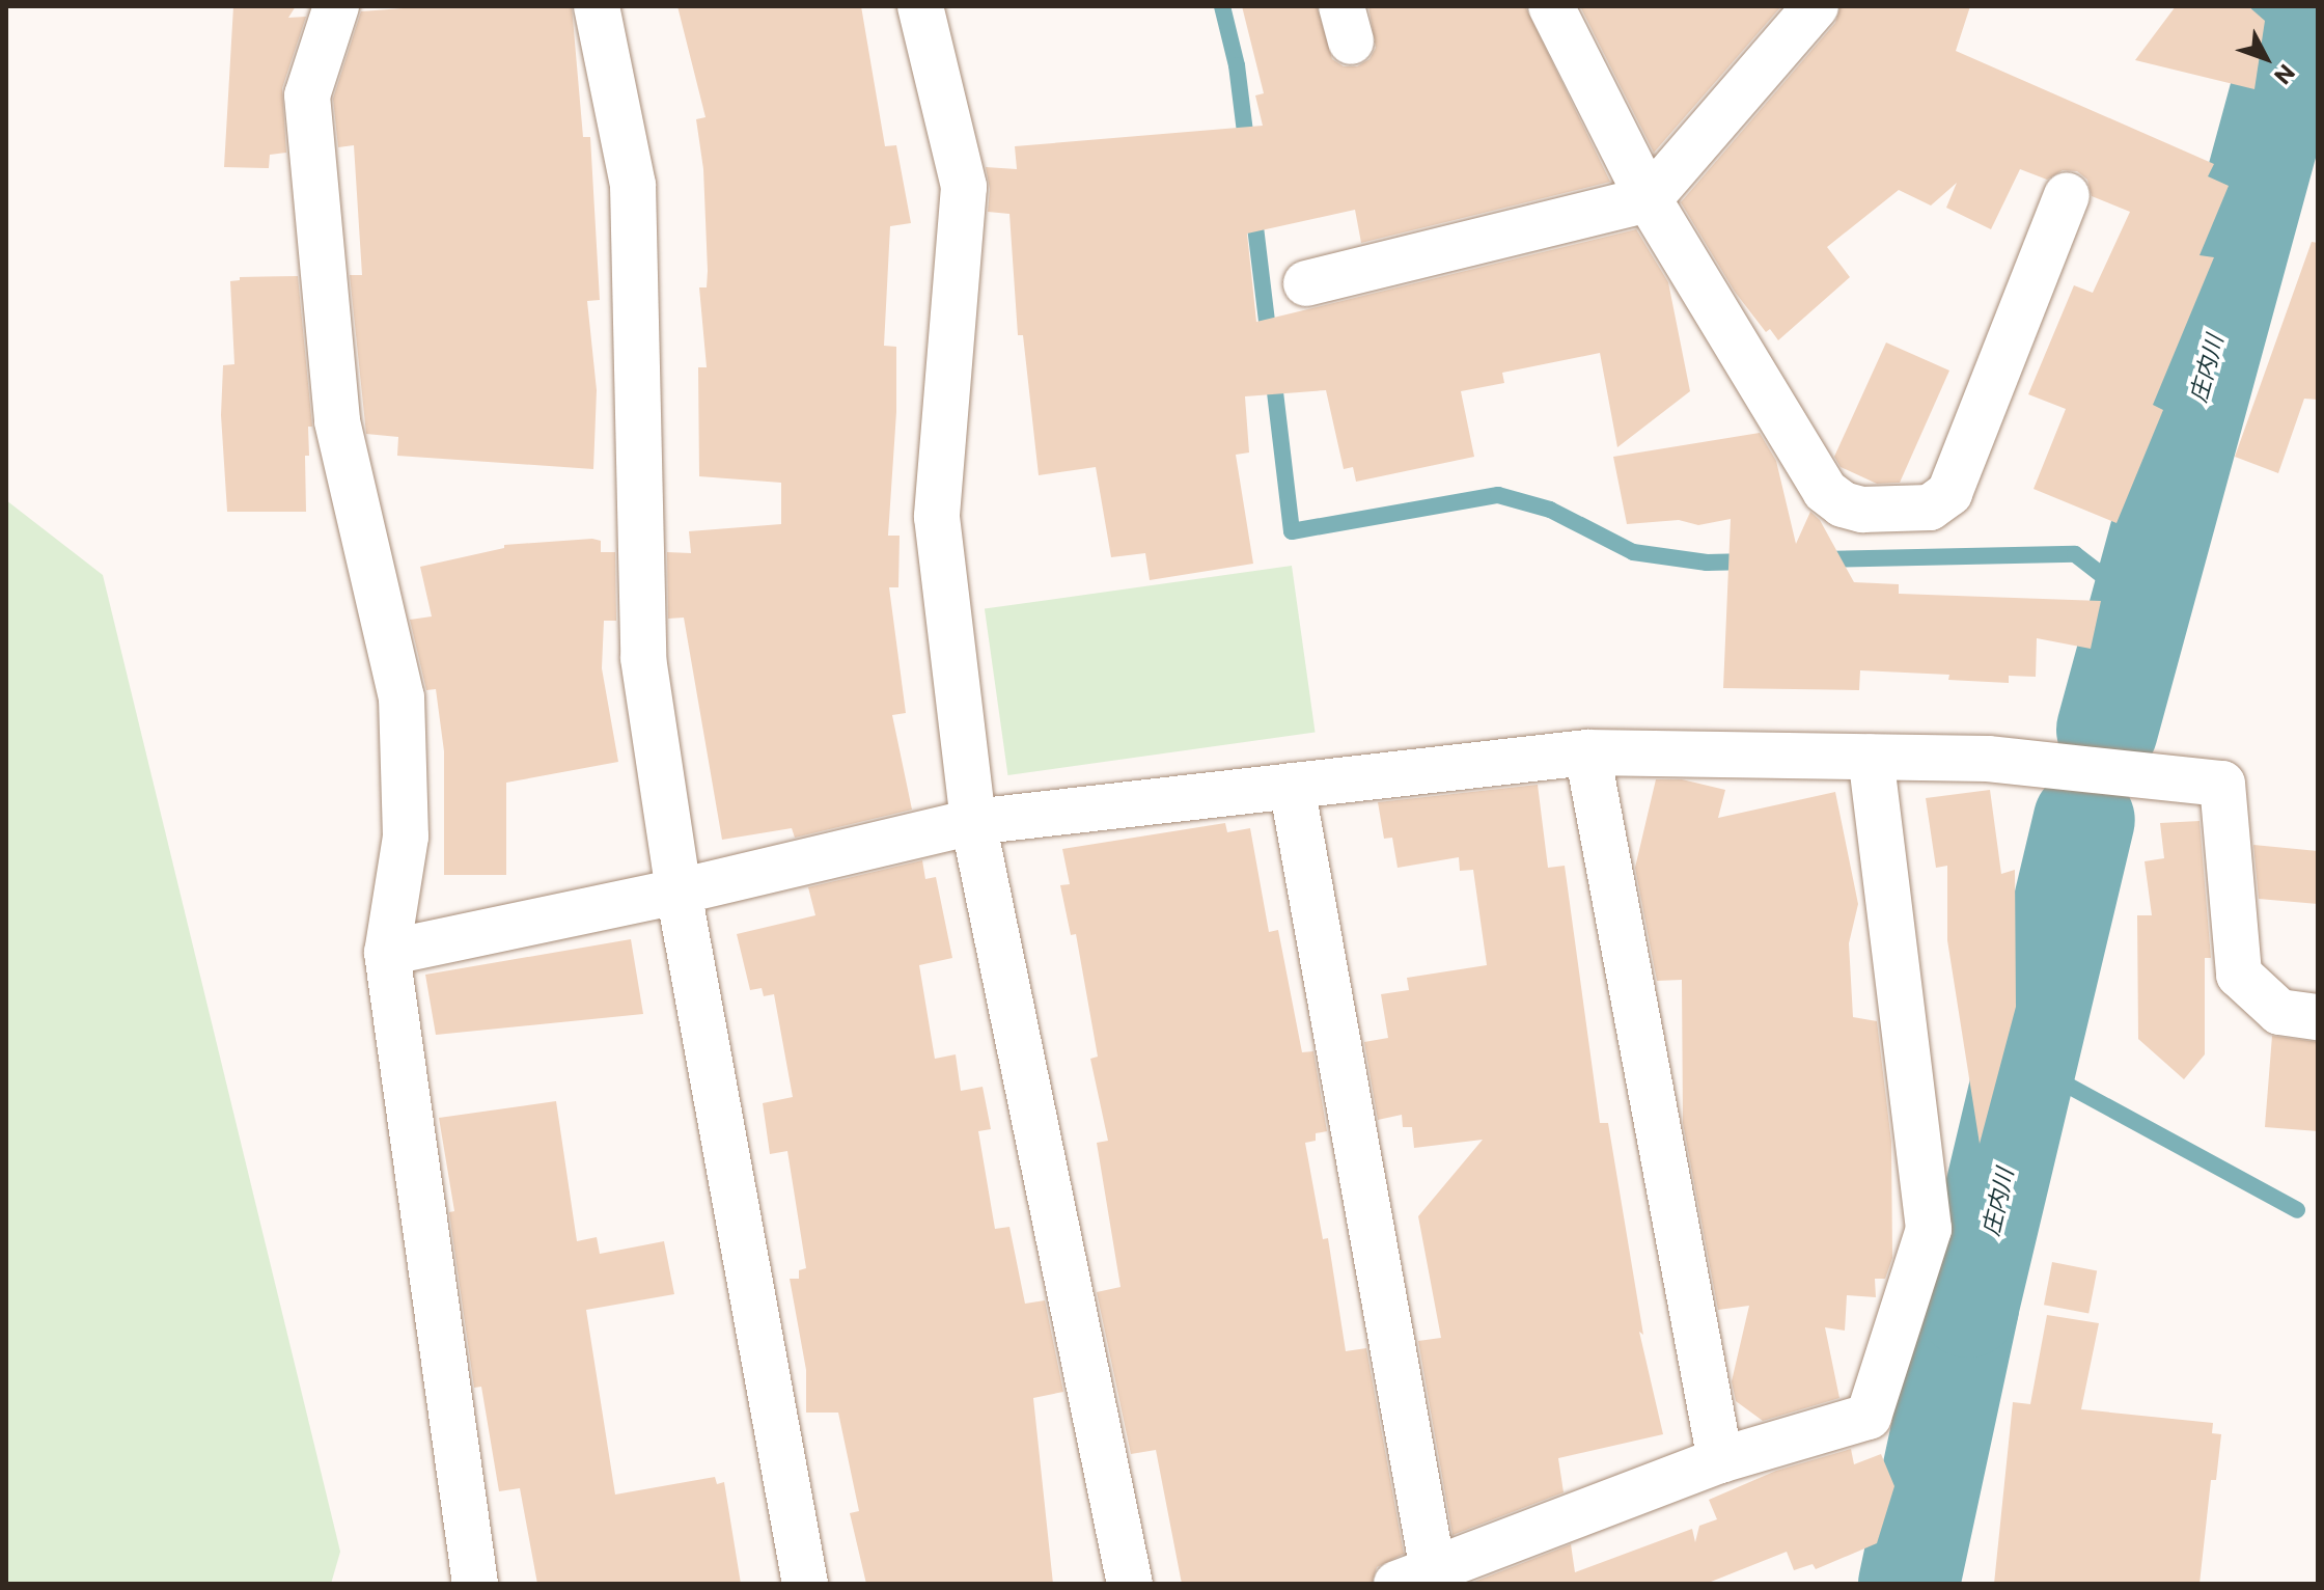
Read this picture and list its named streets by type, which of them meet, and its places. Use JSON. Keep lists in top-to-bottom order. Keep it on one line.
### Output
{"water":["庄内川"],"north":"bottom right"}
